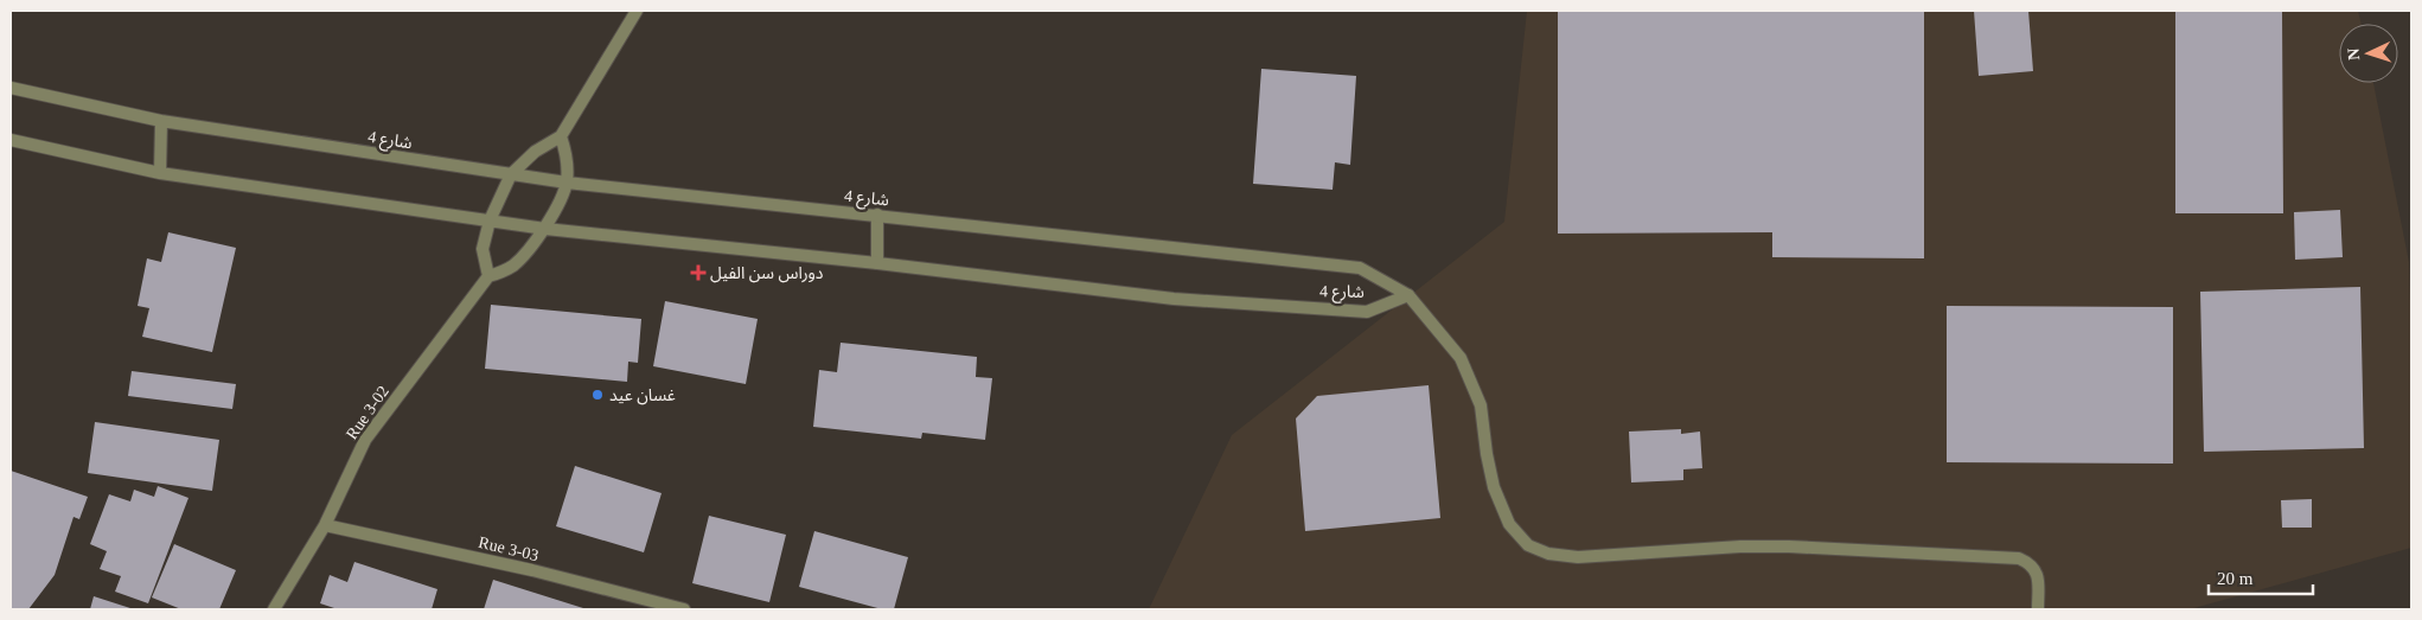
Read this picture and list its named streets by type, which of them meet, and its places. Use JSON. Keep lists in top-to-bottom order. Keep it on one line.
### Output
{"streets":{"street":["شارع 4","Rue 3-02","Rue 3-03"]},"crossings":[["Rue 3-02","Rue 3-03"]],"places":{"health":["دوراس سن الفيل"],"other":["غسان عيد"]},"scale_bar":"20 m","north":"left"}
